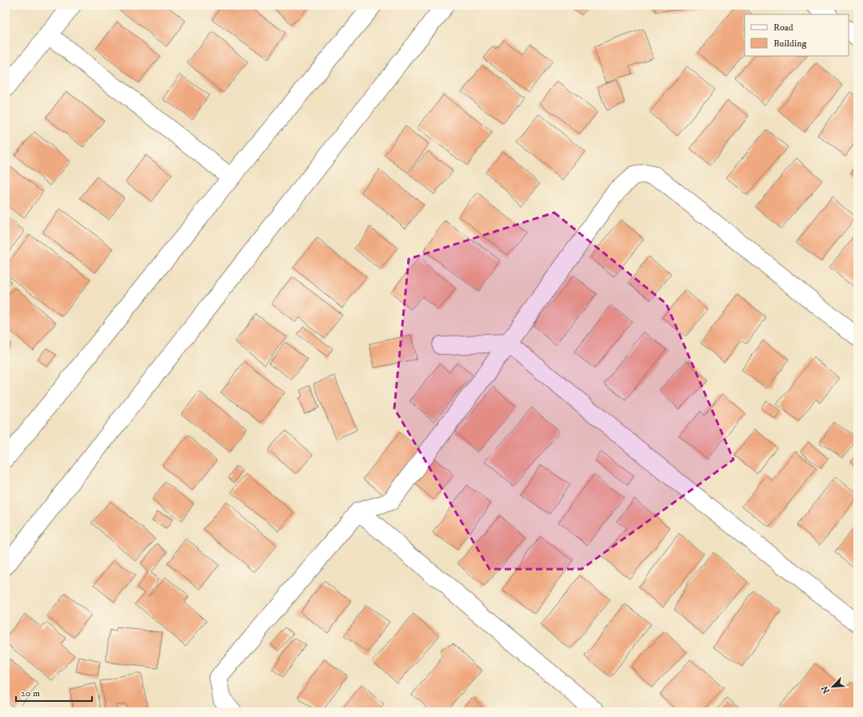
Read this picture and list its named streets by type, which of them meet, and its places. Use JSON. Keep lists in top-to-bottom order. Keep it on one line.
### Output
{"legend":["Road","Building"],"scale_bar":"20 m","north":"bottom left"}
